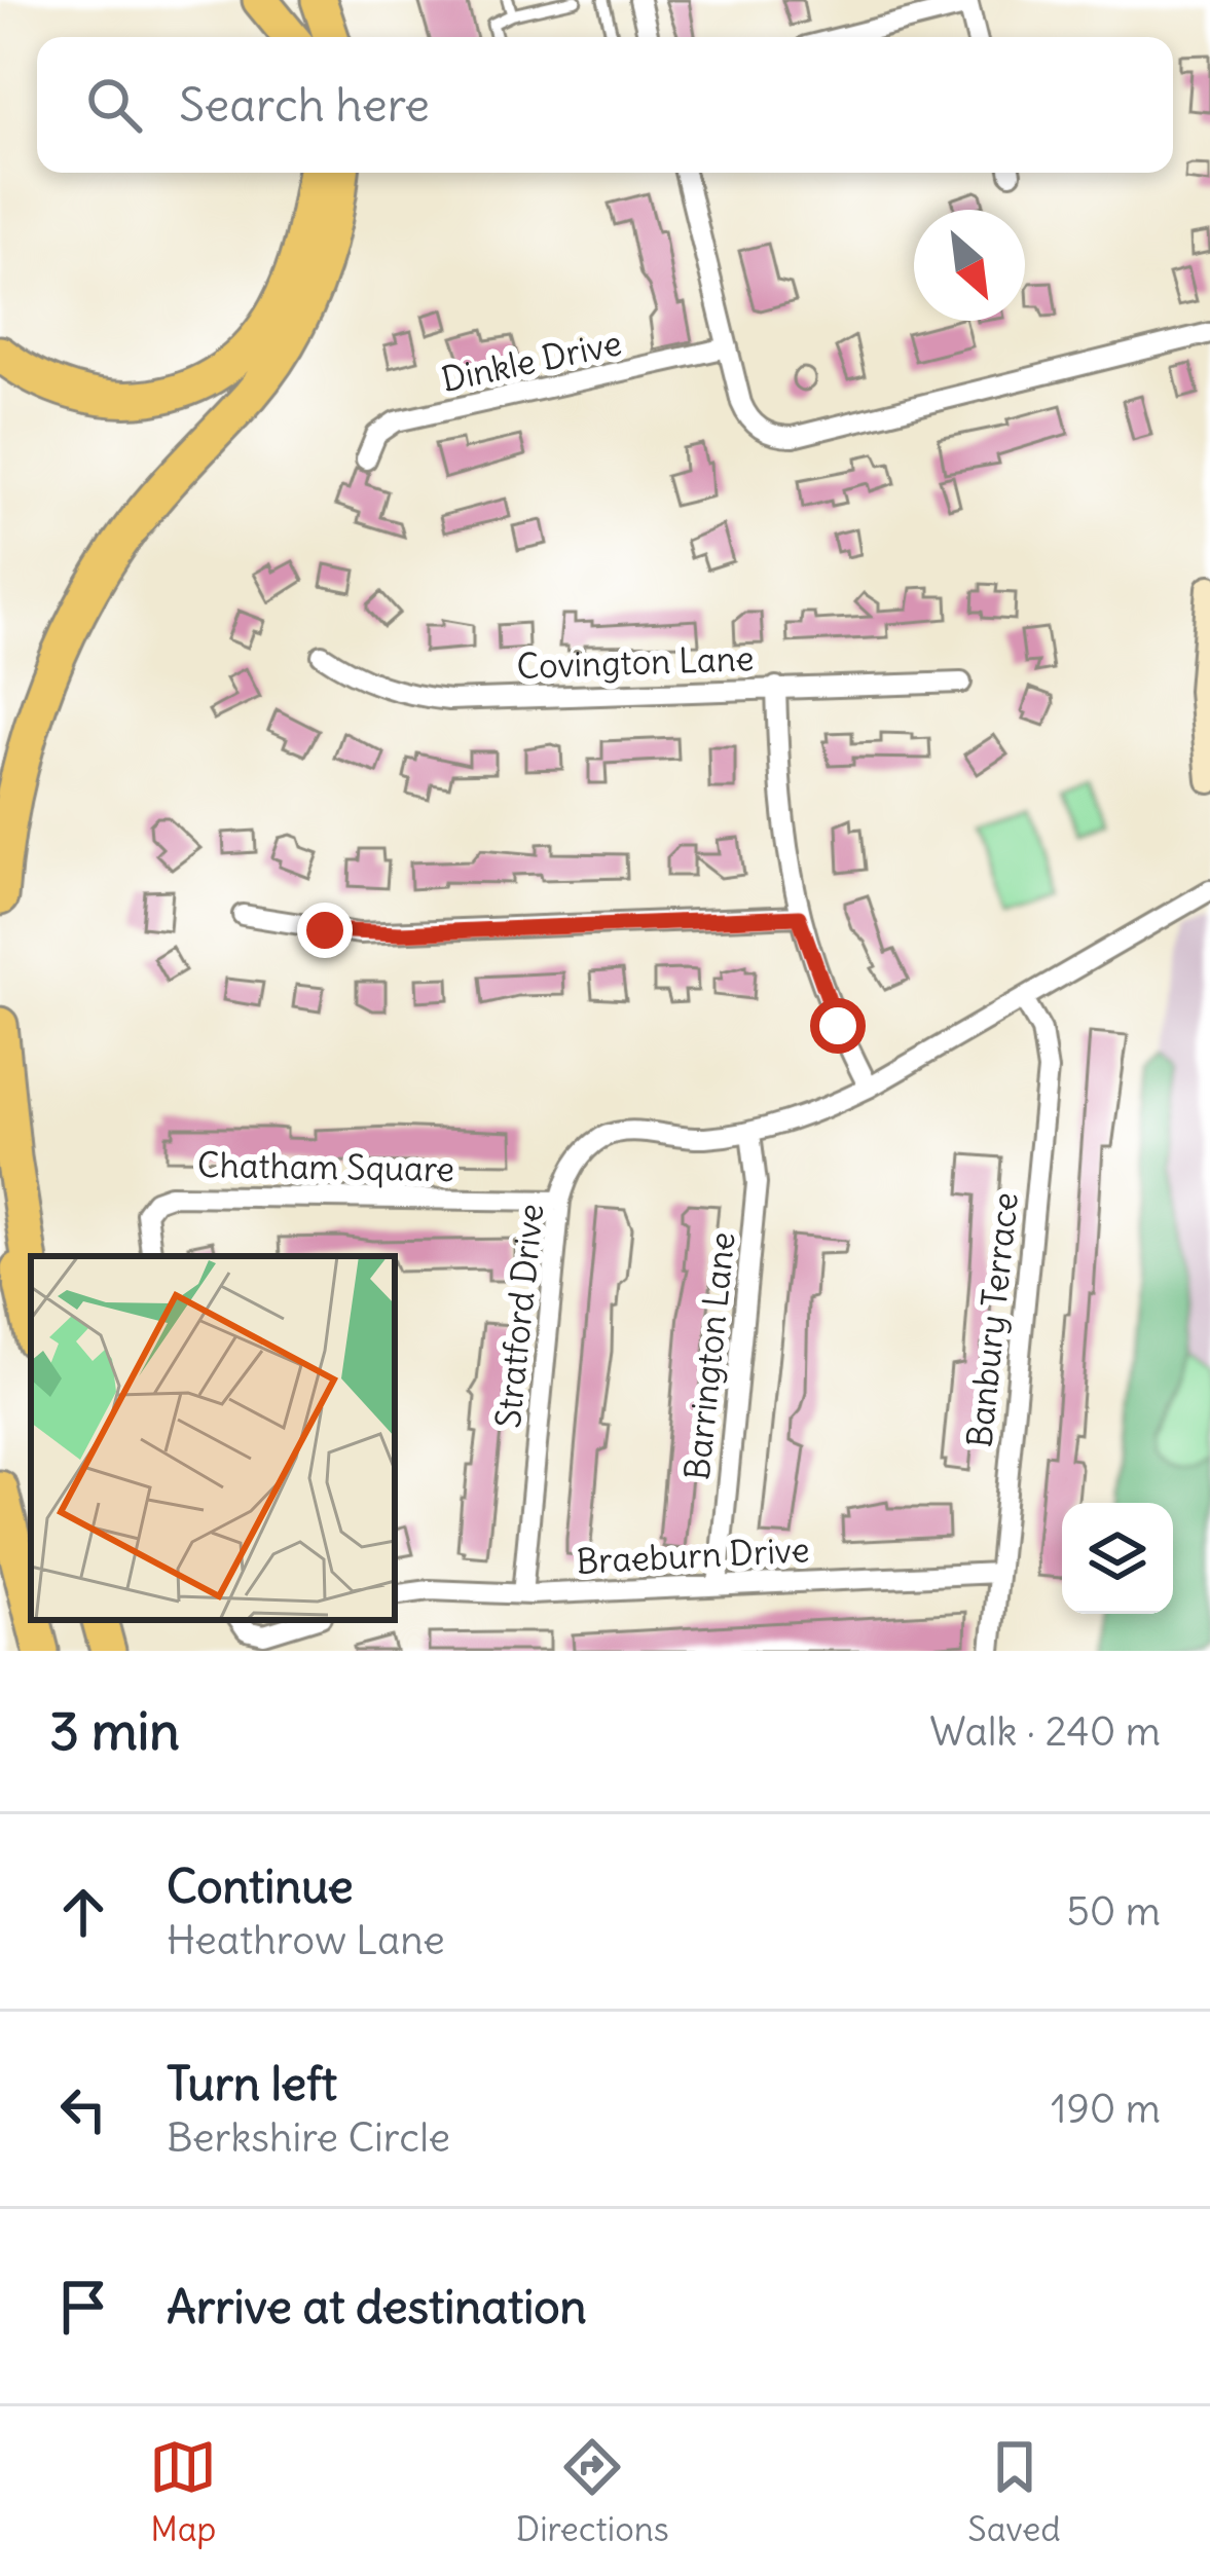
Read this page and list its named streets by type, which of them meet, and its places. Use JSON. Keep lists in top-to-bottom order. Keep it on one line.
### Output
{"streets":{"street":["Dinkle Drive","Covington Lane","Chatham Square","Stratford Drive","Banbury Terrace","Barrington Lane","Braeburn Drive"]},"crossings":[["Chatham Square","Stratford Drive"],["Stratford Drive","Banbury Terrace"],["Stratford Drive","Barrington Lane"],["Stratford Drive","Braeburn Drive"],["Banbury Terrace","Braeburn Drive"],["Barrington Lane","Braeburn Drive"]],"north":"bottom right","page":{"search":"Search here","heading":["3 min","Walk · 240 m"],"list":[["Continue","Heathrow Lane","50 m"],["Turn left","Berkshire Circle","190 m"],"Arrive at destination"],"nav":["Map","Directions","Saved"]}}
